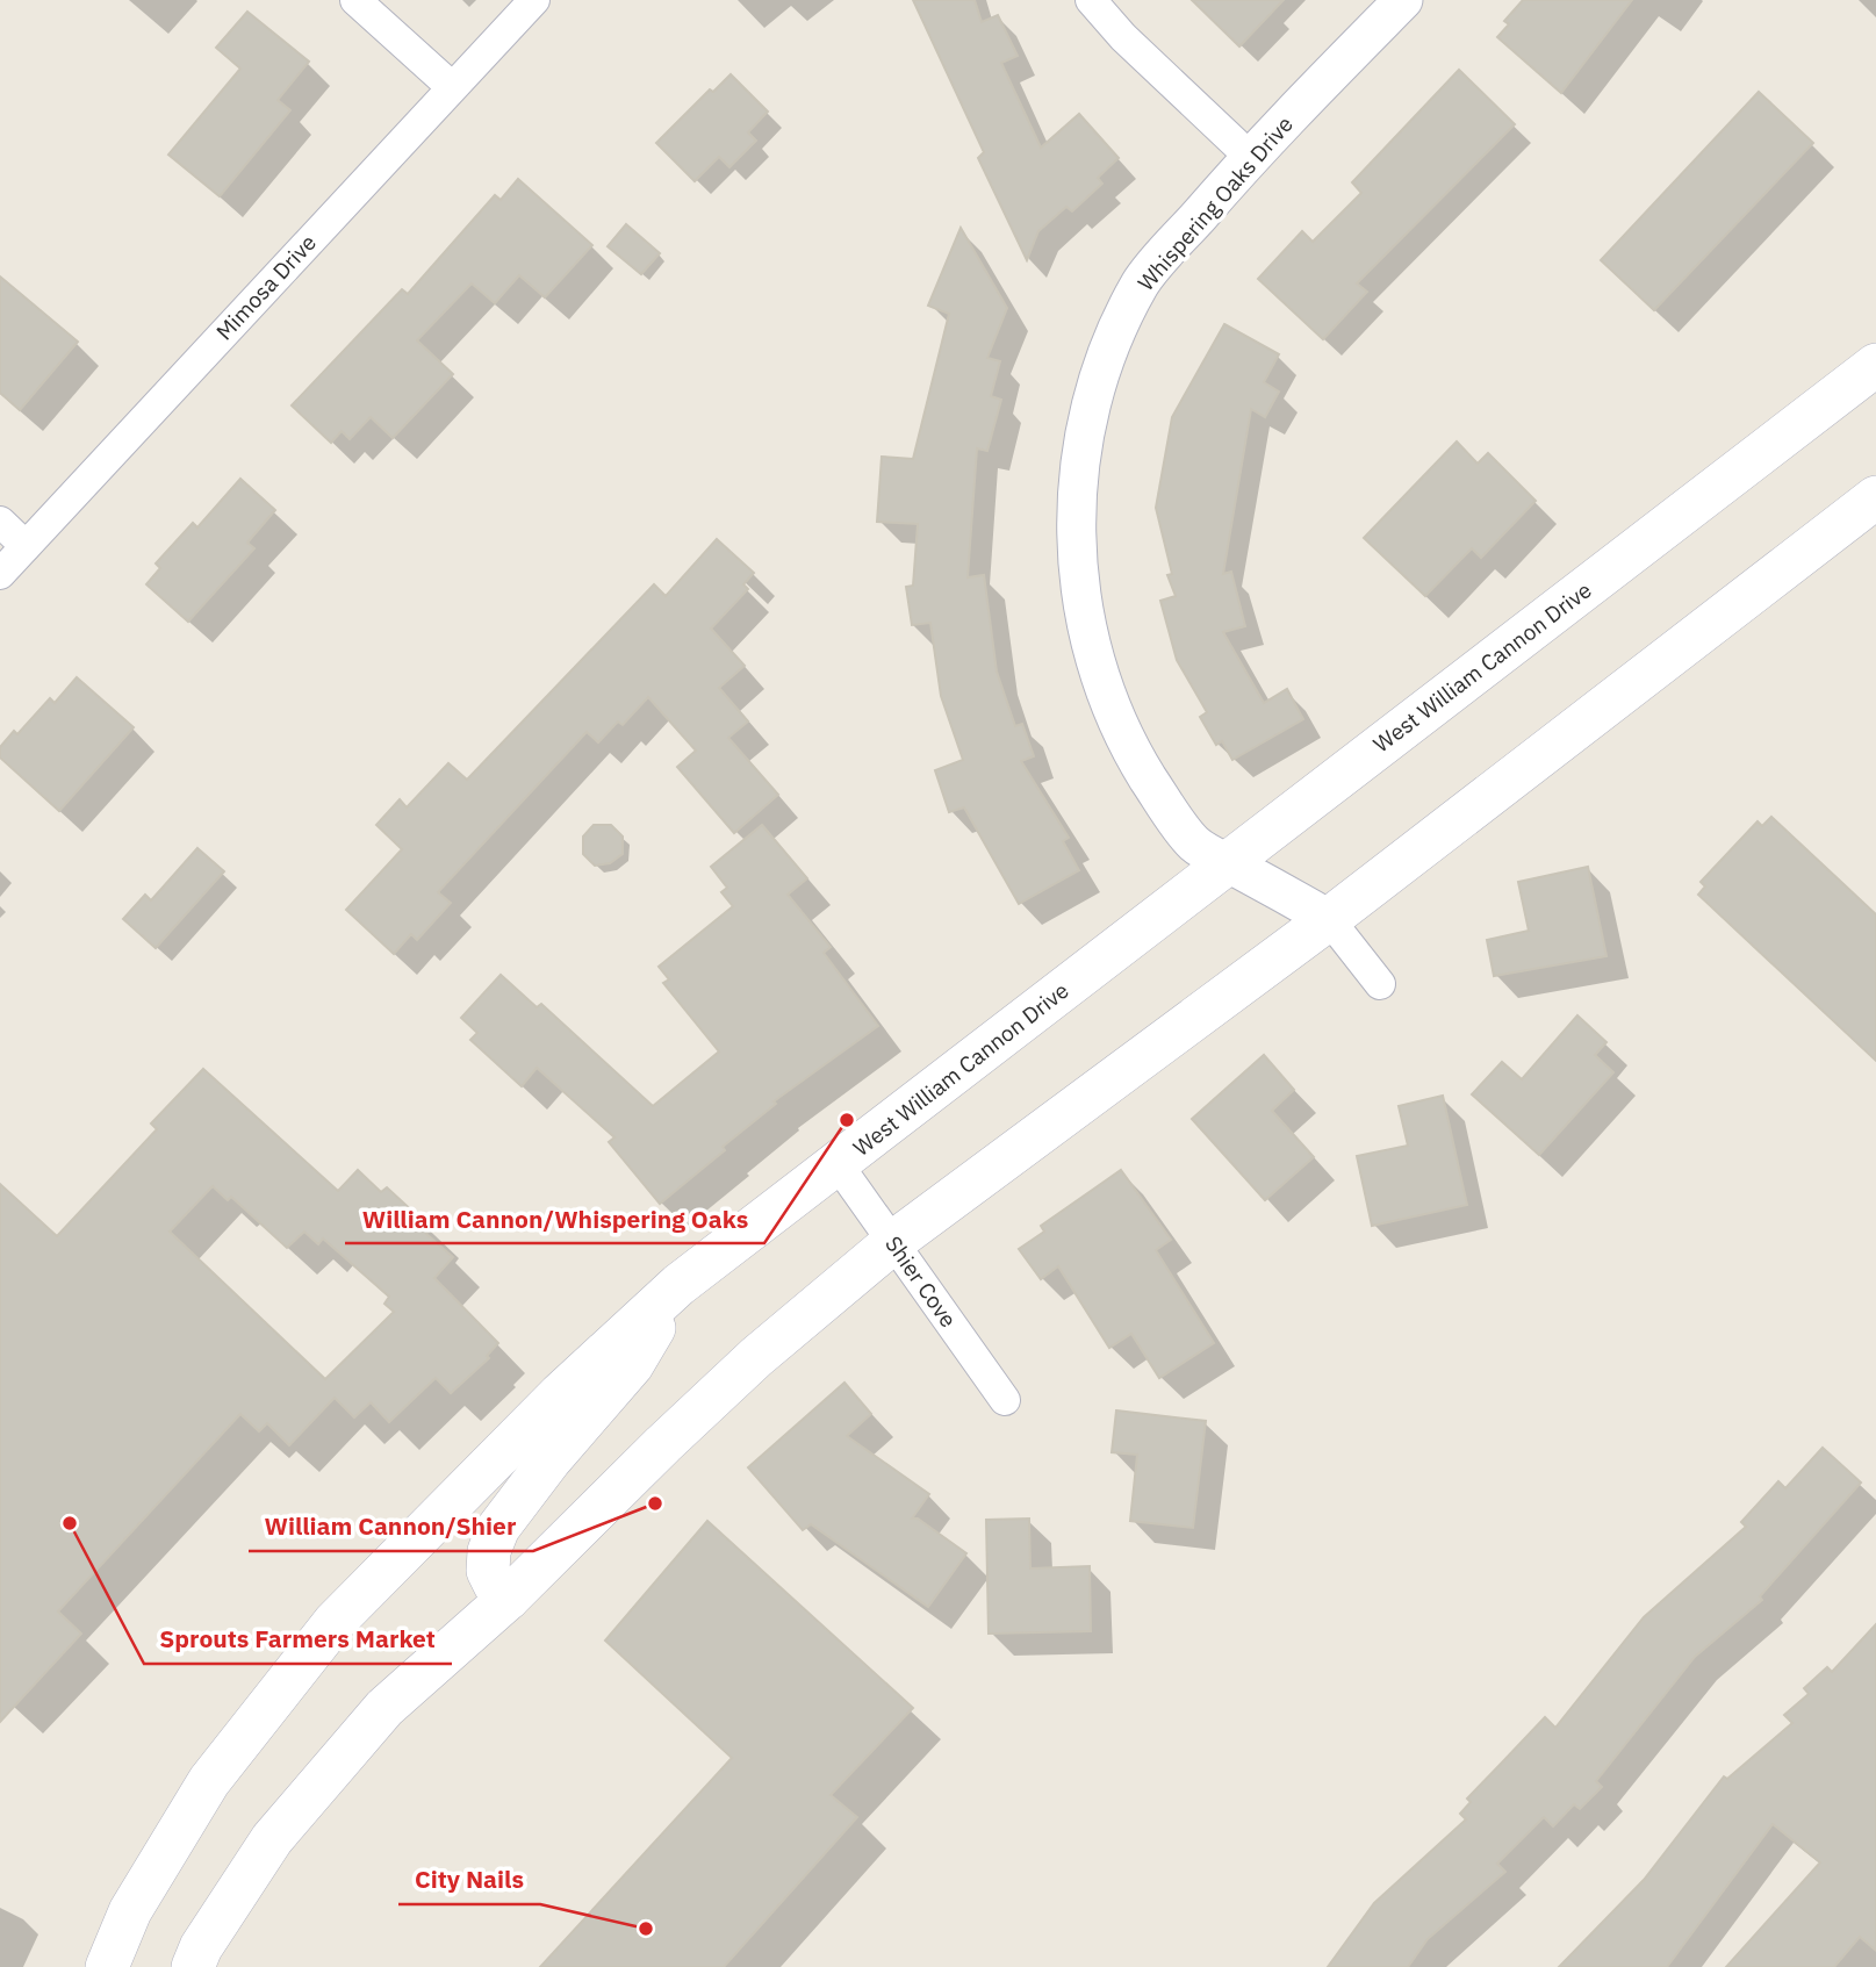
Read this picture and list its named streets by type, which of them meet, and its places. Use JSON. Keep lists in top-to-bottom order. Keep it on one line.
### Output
{"streets":{"main road":["West William Cannon Drive"],"street":["Whispering Oaks Drive","Mimosa Drive","Shier Cove"]},"crossings":[["Whispering Oaks Drive","West William Cannon Drive"],["West William Cannon Drive","Shier Cove"]],"places":["William Cannon/Whispering Oaks","William Cannon/Shier","Sprouts Farmers Market","City Nails"]}
